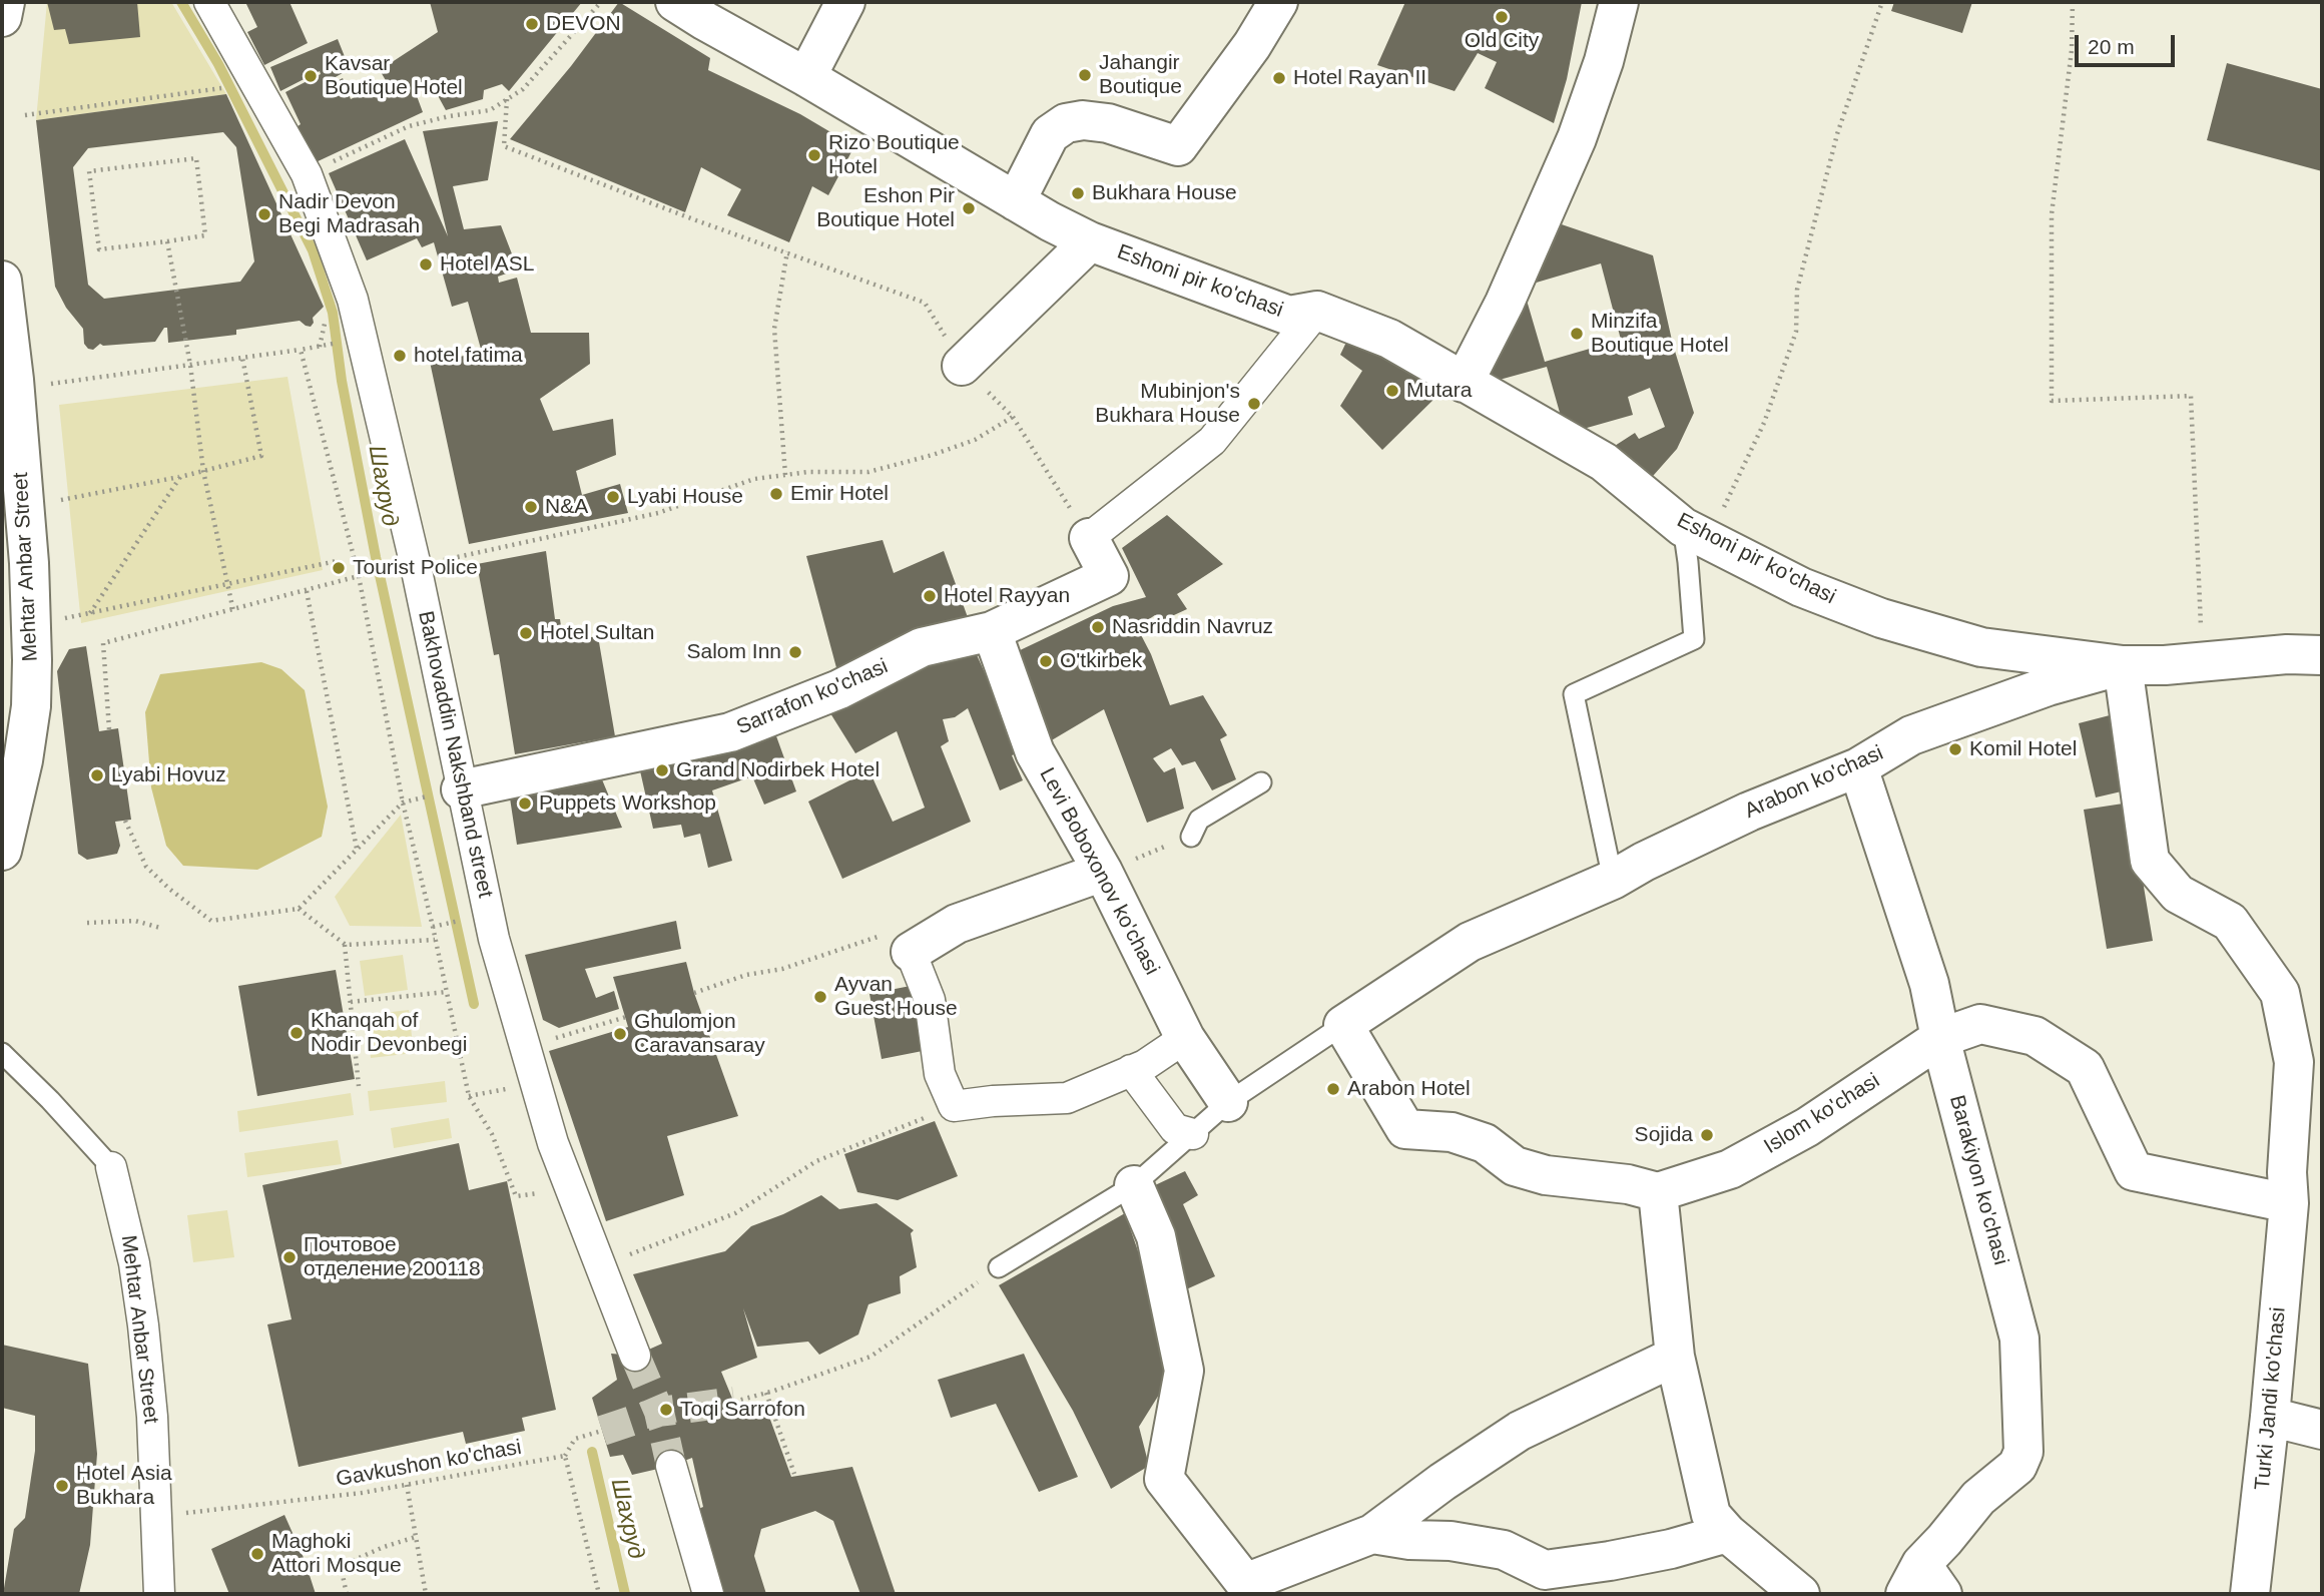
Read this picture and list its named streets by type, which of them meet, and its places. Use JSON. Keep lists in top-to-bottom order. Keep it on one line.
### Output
{"streets":{"street":["Eshoni pir ko'chasi","Mehtar Anbar Street","Sarrafon ko'chasi","Bakhovaddin Nakshband street","Arabon ko'chasi","Levi Boboxonov ko'chasi","Islom ko'chasi","Barakiyon ko'chasi","Turki Jandi ko'chasi"],"path":["Gavkushon ko'chasi"]},"crossings":[["Eshoni pir ko'chasi","Arabon ko'chasi"],["Eshoni pir ko'chasi","Turki Jandi ko'chasi"],["Mehtar Anbar Street","Gavkushon ko'chasi"],["Sarrafon ko'chasi","Bakhovaddin Nakshband street"],["Sarrafon ko'chasi","Levi Boboxonov ko'chasi"],["Arabon ko'chasi","Barakiyon ko'chasi"],["Arabon ko'chasi","Turki Jandi ko'chasi"],["Islom ko'chasi","Barakiyon ko'chasi"],["Islom ko'chasi","Turki Jandi ko'chasi"]],"water":["Шахруд"],"places":["Old City","DEVON","Jahangir Boutique","Kavsar Boutique Hotel","Hotel Rayan II","Rizo Boutique Hotel","Bukhara House","Eshon Pir Boutique Hotel","Nadir Devon Begi Madrasah","Hotel ASL","Minzifa Boutique Hotel","hotel fatima","Mutara","Mubinjon's Bukhara House","Emir Hotel","Lyabi House","N&A","Tourist Police","Hotel Rayyan","Nasriddin Navruz","Hotel Sultan","Salom Inn","O'tkirbek","Komil Hotel","Grand Nodirbek Hotel","Lyabi Hovuz","Puppets Workshop","Ayvan Guest House","Khanqah of Nodir Devonbegi","Ghulomjon Caravansaray","Arabon Hotel","Sojida","Почтовое отделение 200118","Toqi Sarrofon","Hotel Asia Bukhara","Maghoki Attori Mosque"],"scale_bar":"20 m"}
